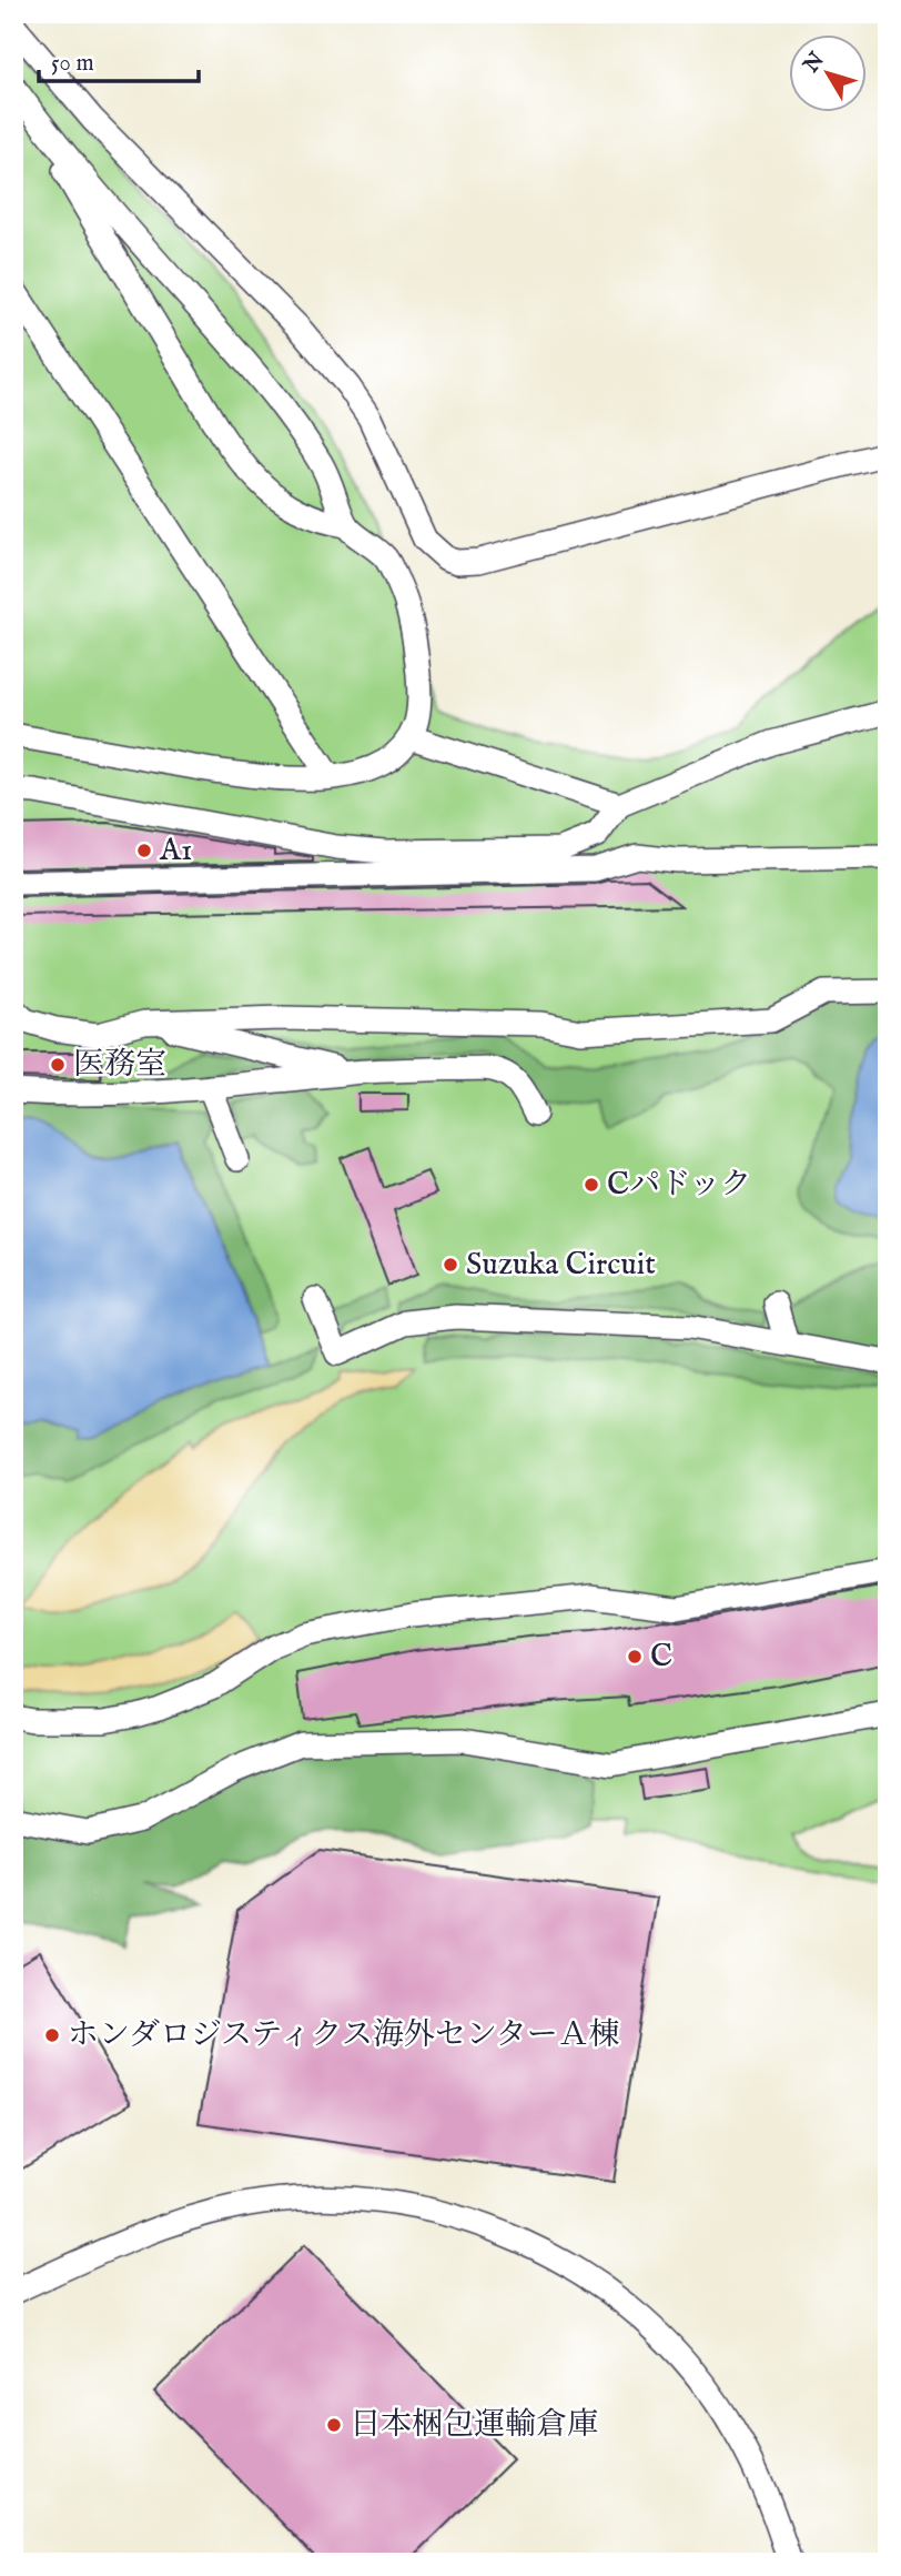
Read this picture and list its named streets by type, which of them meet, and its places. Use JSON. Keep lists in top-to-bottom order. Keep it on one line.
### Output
{"places":["A1","医務室","Cパドック","Suzuka Circuit","C","ホンダロジスティクス海外センターＡ棟","日本梱包運輸倉庫"],"scale_bar":"50 m","north":"top left"}
